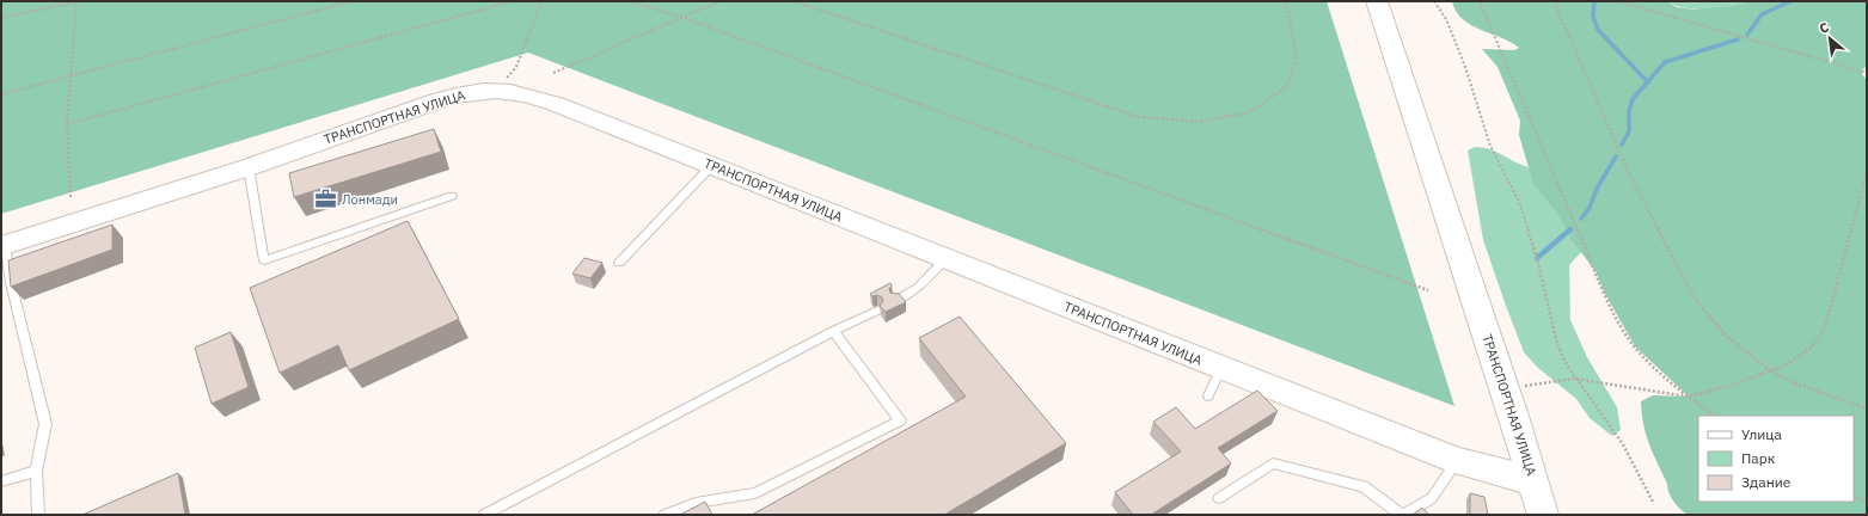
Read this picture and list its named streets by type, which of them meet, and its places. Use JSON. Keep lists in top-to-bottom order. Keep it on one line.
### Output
{"streets":{"street":["ТРАНСПОРТНАЯ УЛИЦА"]},"places":{"office":["Лонмади"]},"legend":["Улица","Парк","Здание"],"north":"top left"}
